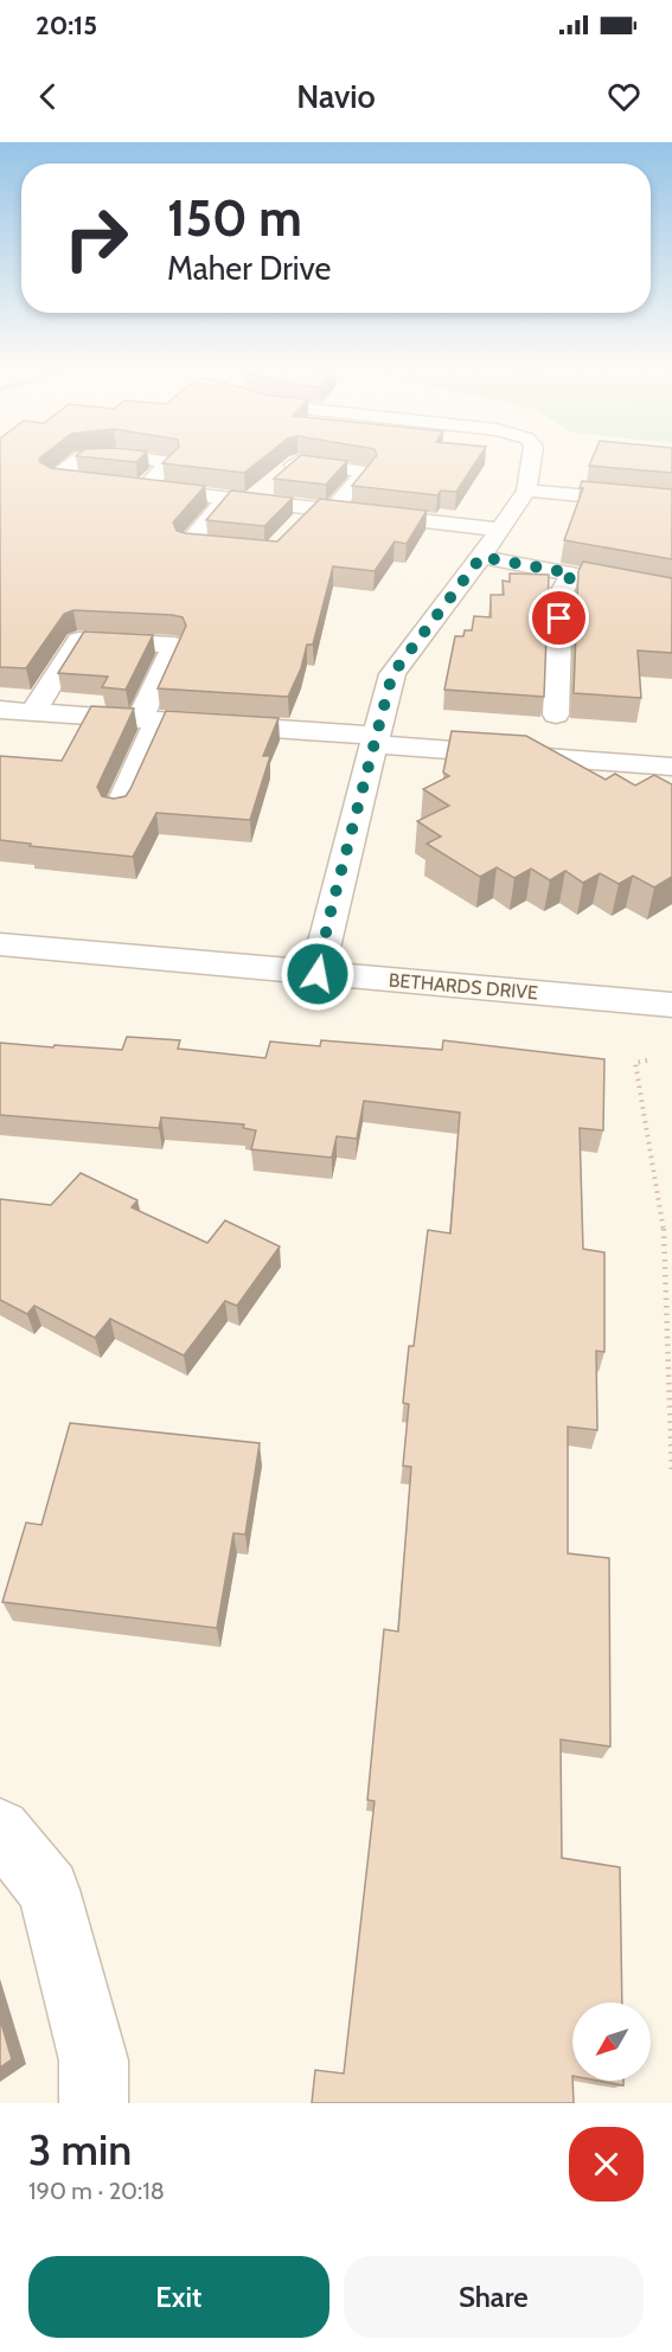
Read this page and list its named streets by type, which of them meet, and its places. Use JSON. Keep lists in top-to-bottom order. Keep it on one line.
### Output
{"streets":{"street":["BETHARDS DRIVE"]},"north":"bottom left","page":{"status":"20:15","header":"Navio","turn":["150 m","Maher Drive"],"heading":["3 min","190 m · 20:18"],"buttons":["Exit","Share"]}}
